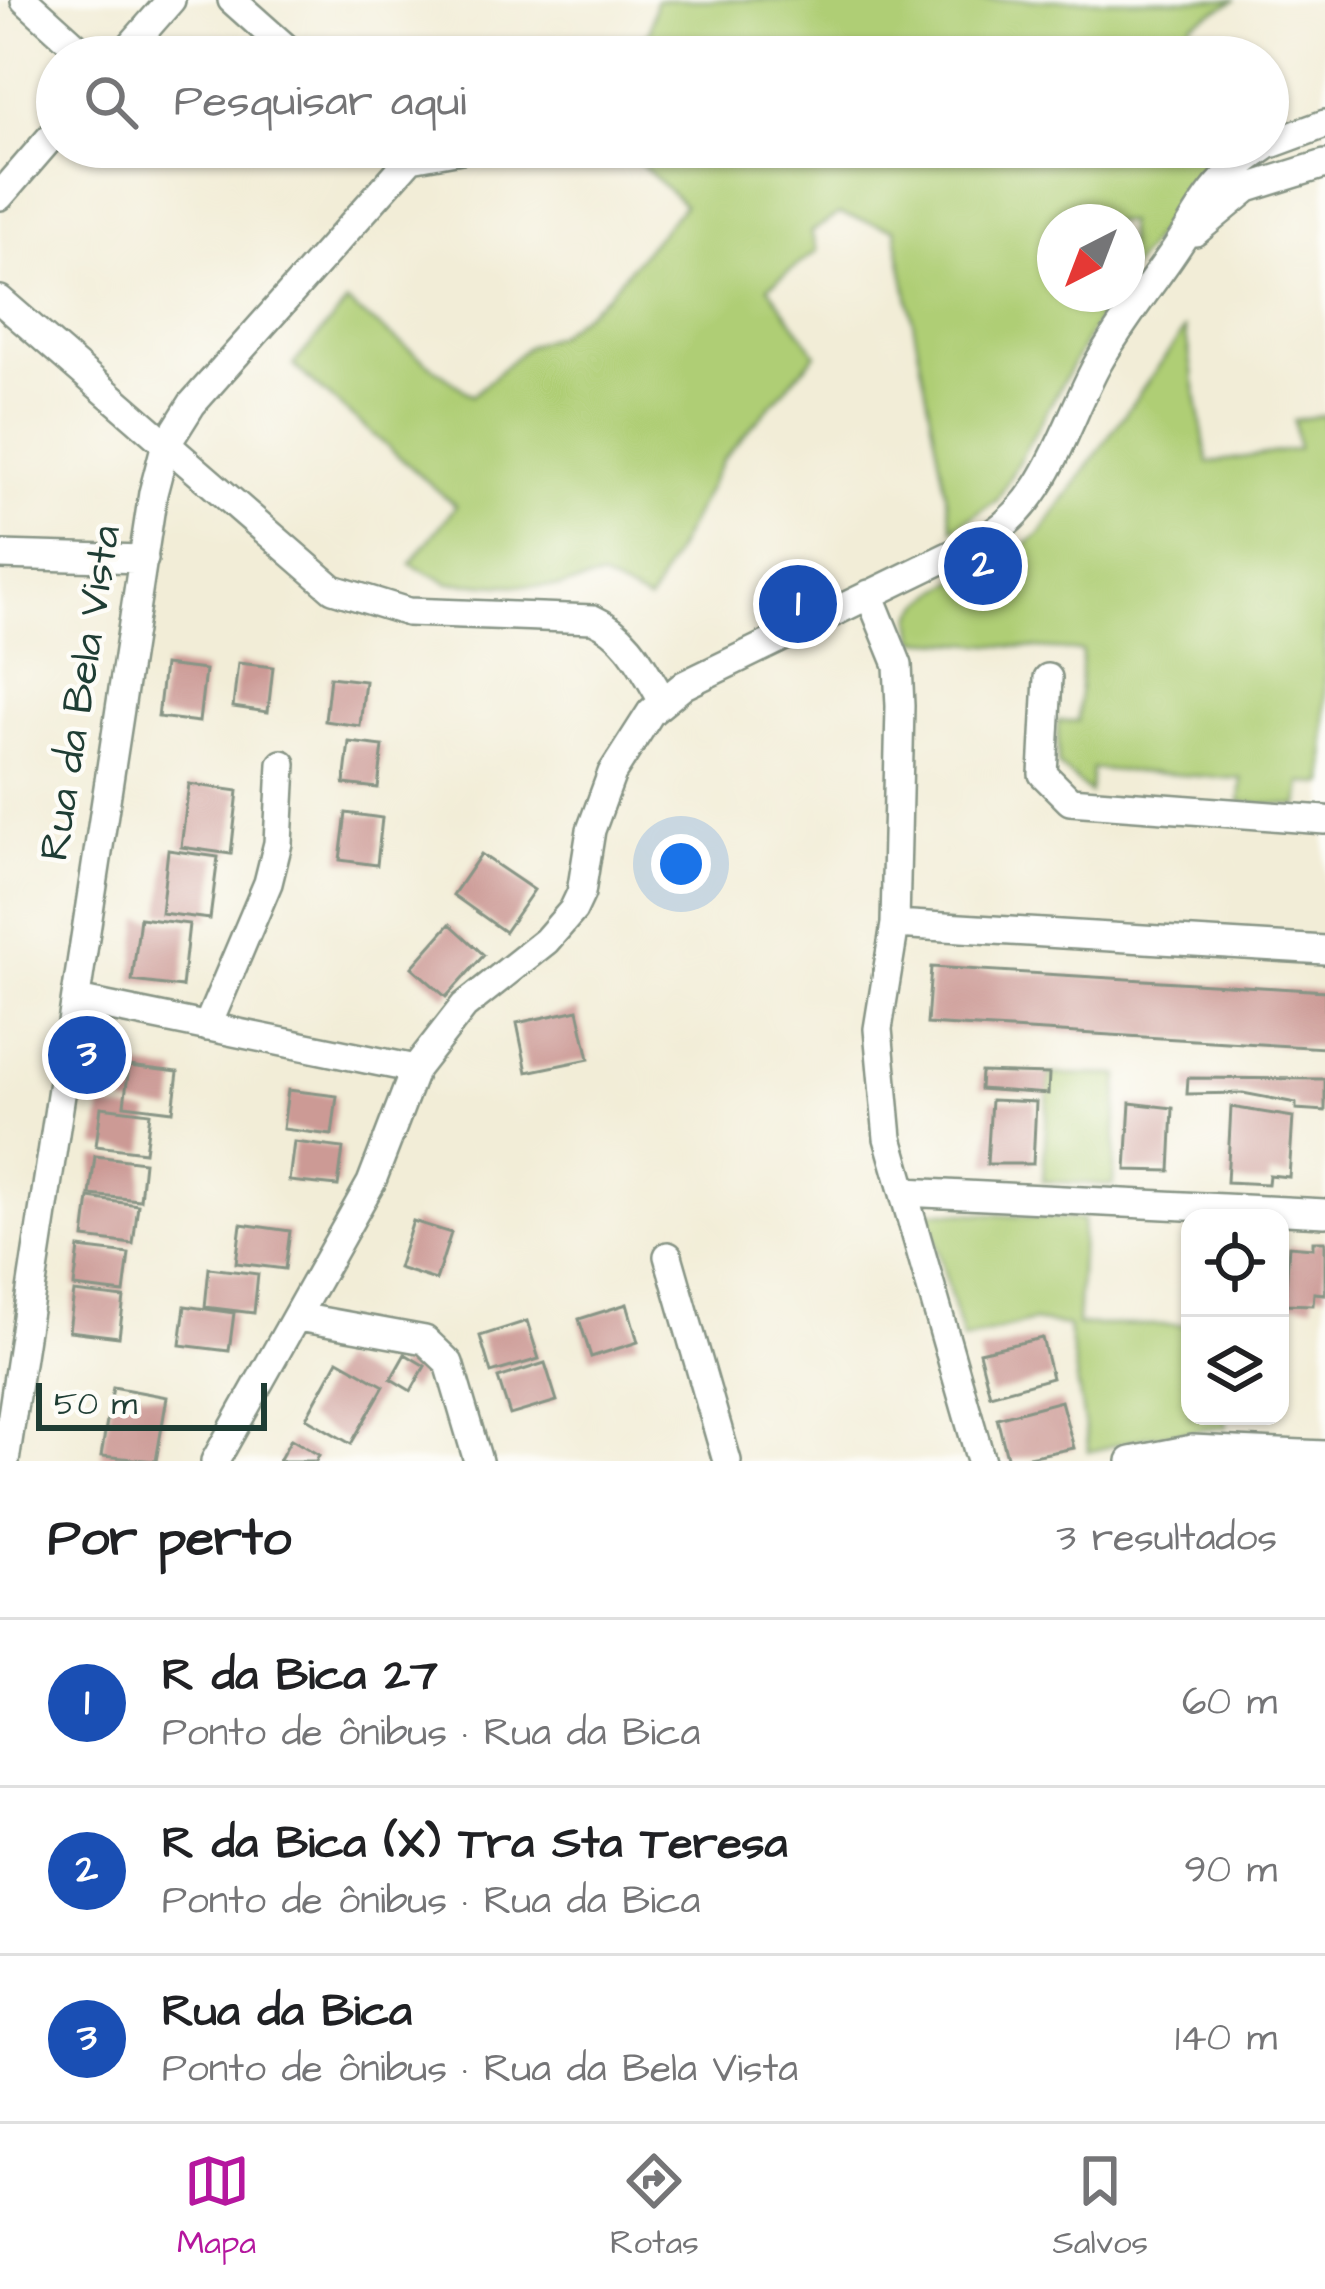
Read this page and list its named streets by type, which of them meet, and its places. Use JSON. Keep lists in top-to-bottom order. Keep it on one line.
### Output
{"streets":{"street":["Rua da Bela Vista"]},"scale_bar":"50 m","north":"bottom left","page":{"search":"Pesquisar aqui","pins":["2","1","3"],"scale":"50 m","heading":["Por perto","3 resultados"],"list":[{"mark":"1","name":"R da Bica 27","note":"Ponto de ônibus · Rua da Bica","value":"60 m"},{"mark":"2","name":"R da Bica (X) Tra Sta Teresa","note":"Ponto de ônibus · Rua da Bica","value":"90 m"},{"mark":"3","name":"Rua da Bica","note":"Ponto de ônibus · Rua da Bela Vista","value":"140 m"}],"nav":["Mapa","Rotas","Salvos"]}}
